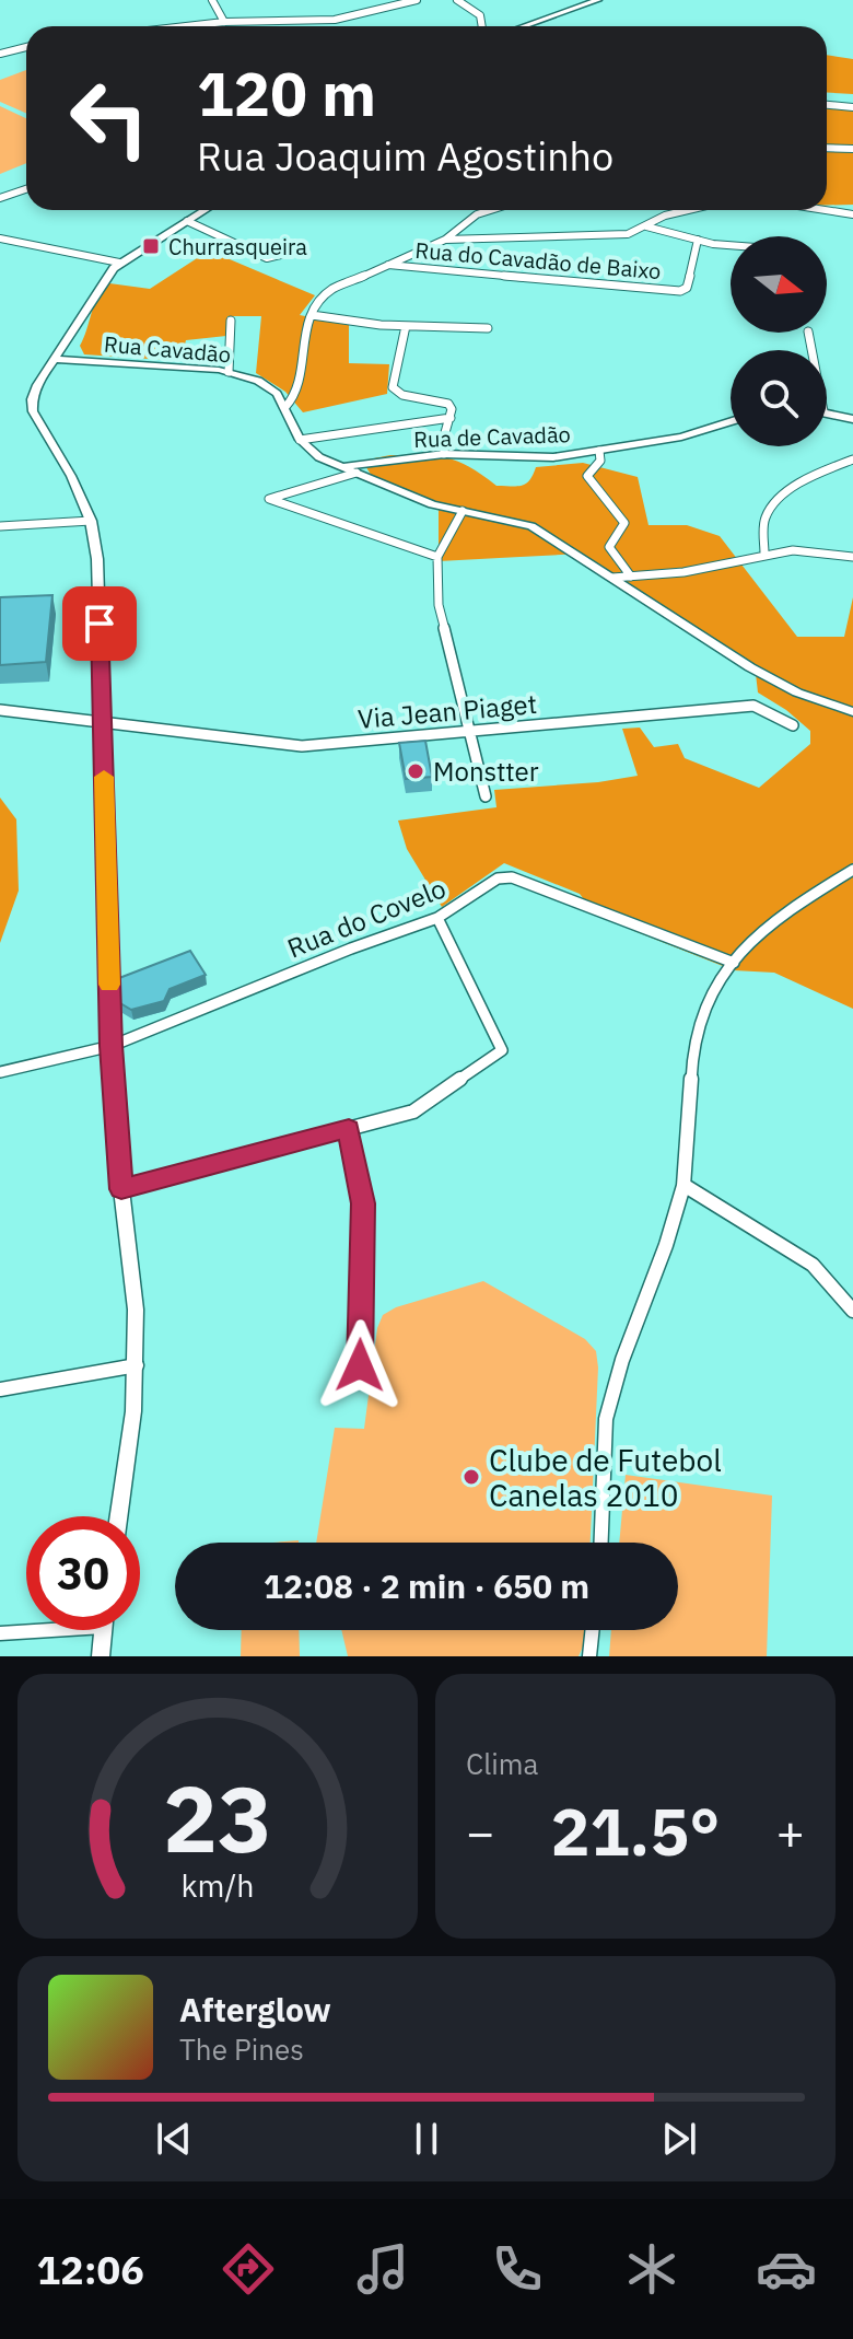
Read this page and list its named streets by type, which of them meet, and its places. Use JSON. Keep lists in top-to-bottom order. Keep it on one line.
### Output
{"streets":{"street":["Rua do Cavadão de Baixo","Rua Cavadão","Rua de Cavadão","Via Jean Piaget","Rua do Covelo"]},"places":{"transit":["Churrasqueira"],"other":["Monstter","Clube de Futebol Canelas 2010"]},"north":"right","page":{"turn":["120 m","Rua Joaquim Agostinho"],"limit":"30","trip":"12:08 · 2 min · 650 m","tile":"Clima","heat":["−","21.5°","+"],"song":["Afterglow","The Pines"],"tabs":"12:06","gauge":["23","km/h"]}}
